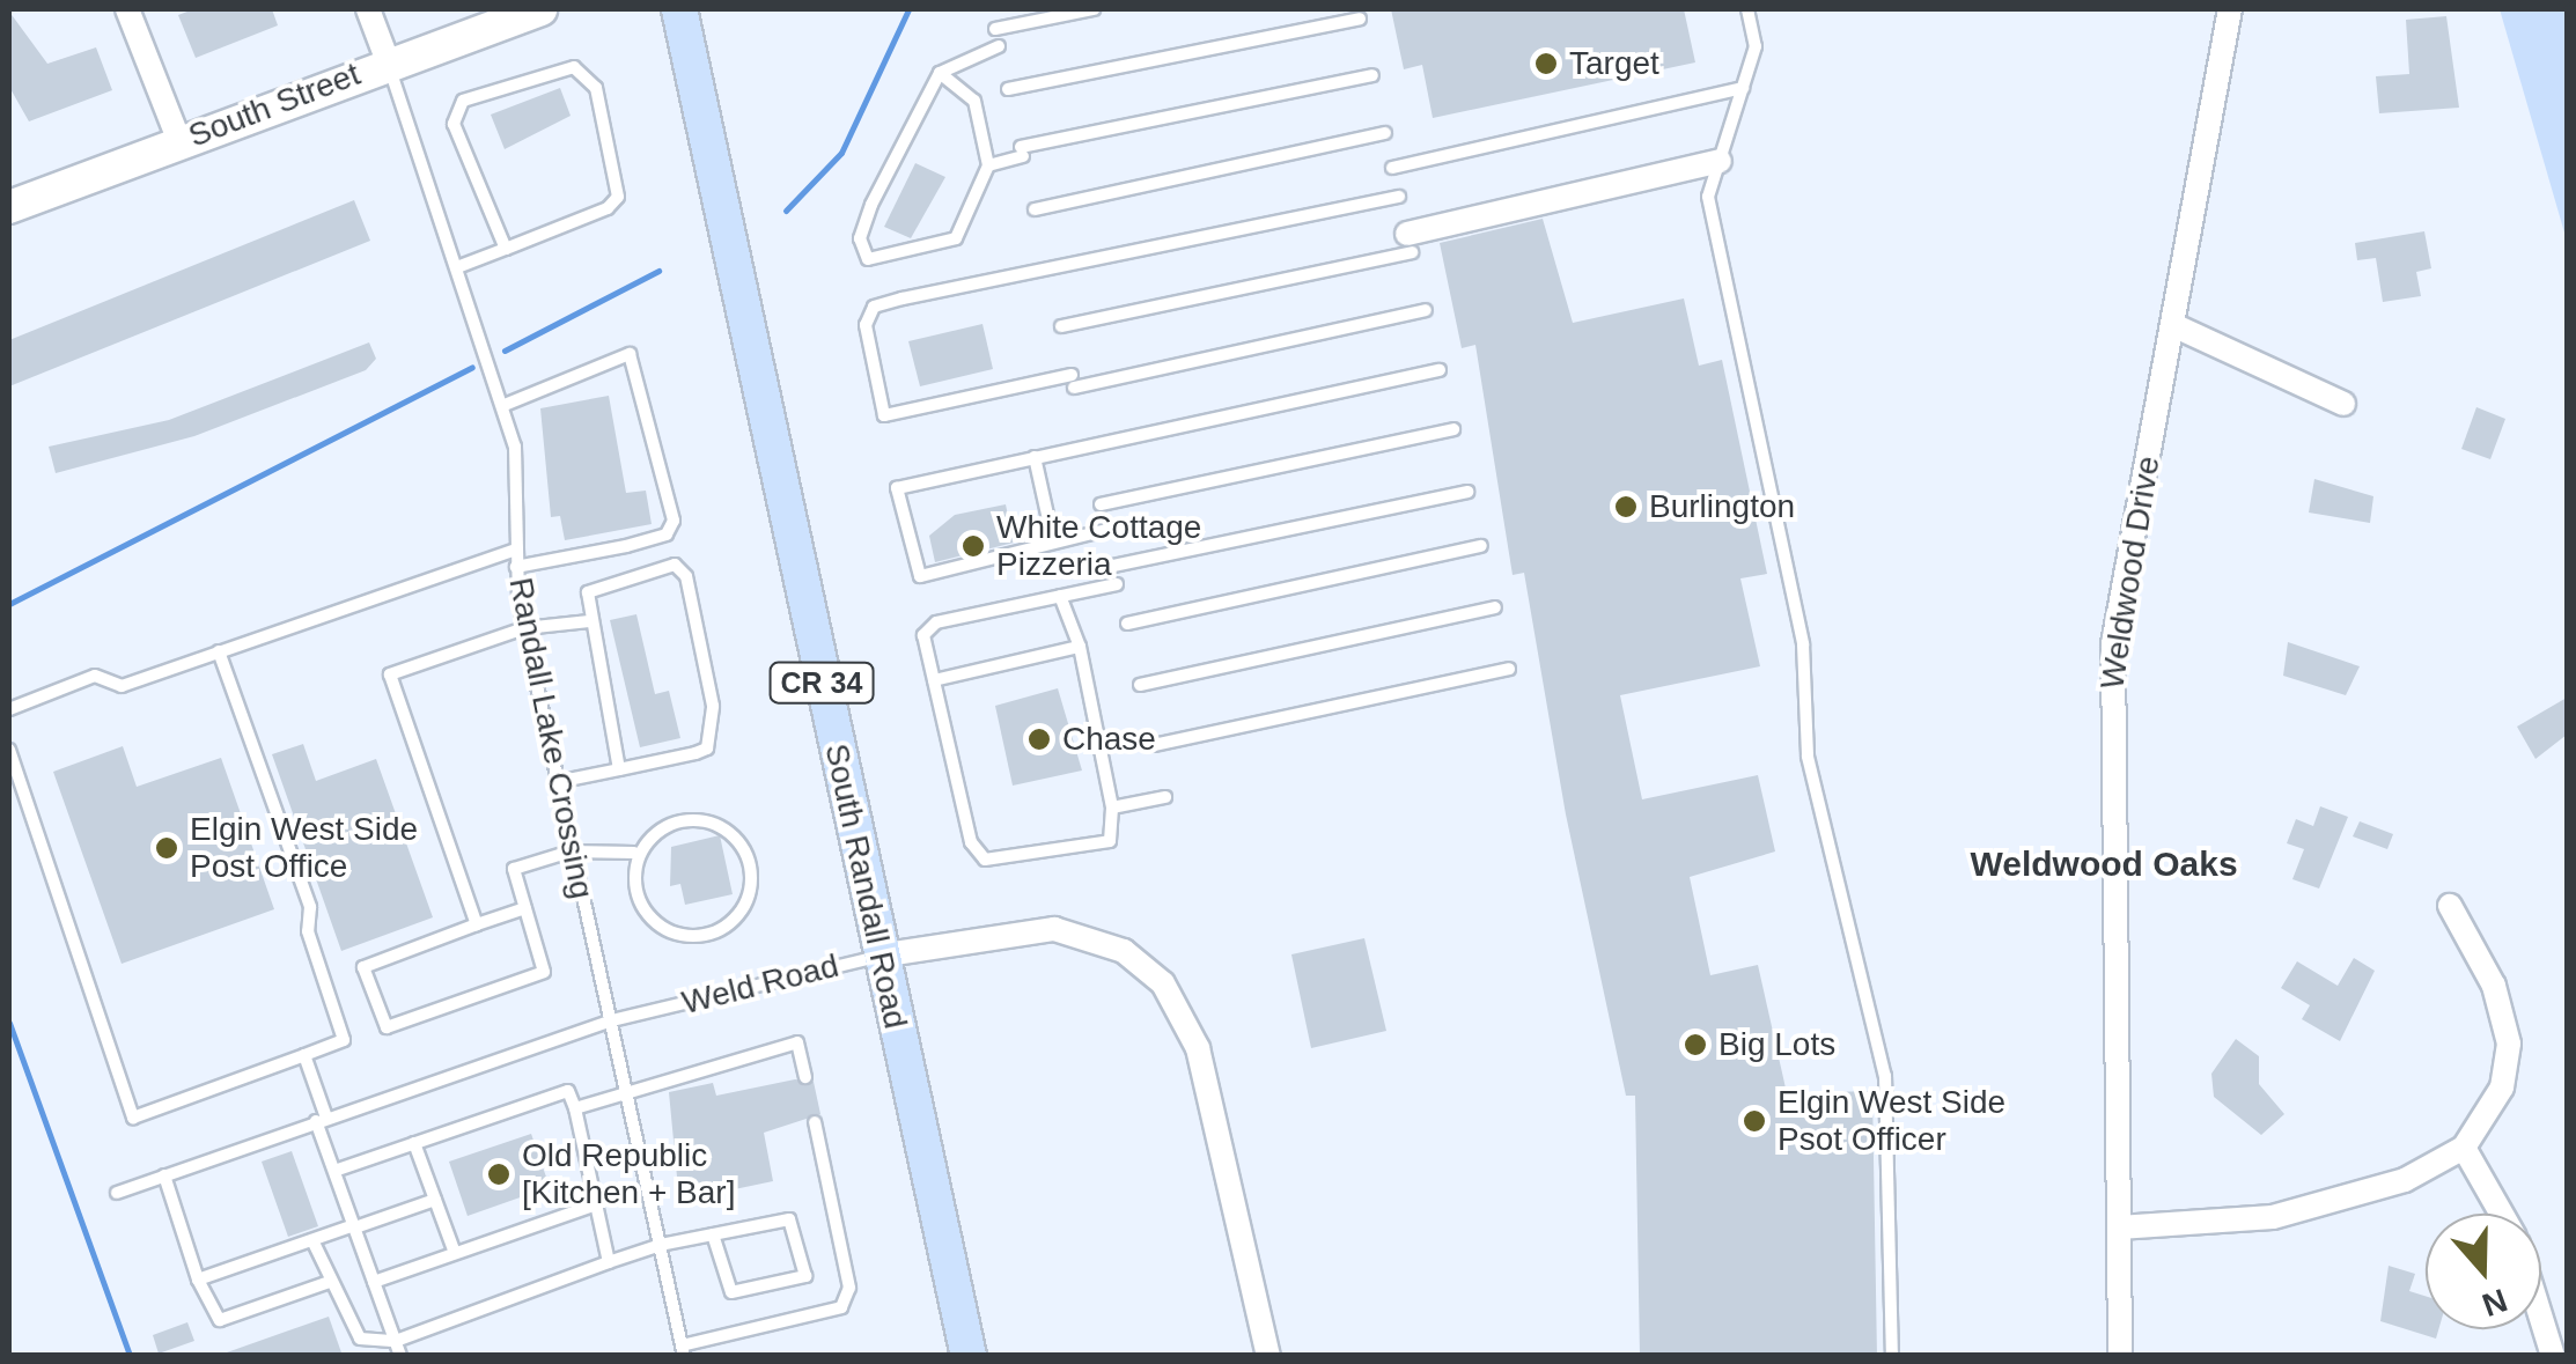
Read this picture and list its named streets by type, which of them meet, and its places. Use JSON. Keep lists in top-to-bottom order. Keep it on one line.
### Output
{"streets":{"main road":["CR 34","South Randall Road"],"street":["South Street","Weldwood Drive","Weld Road"],"lane":["Randall Lake Crossing"]},"crossings":[["South Street","Randall Lake Crossing"],["Randall Lake Crossing","Weld Road"],["South Randall Road","Weld Road"]],"districts":["Weldwood Oaks"],"places":["Target","Burlington","White Cottage Pizzeria","Chase","Elgin West Side Post Office","Big Lots","Elgin West Side Psot Officer","Old Republic [Kitchen + Bar]"],"north":"bottom"}
